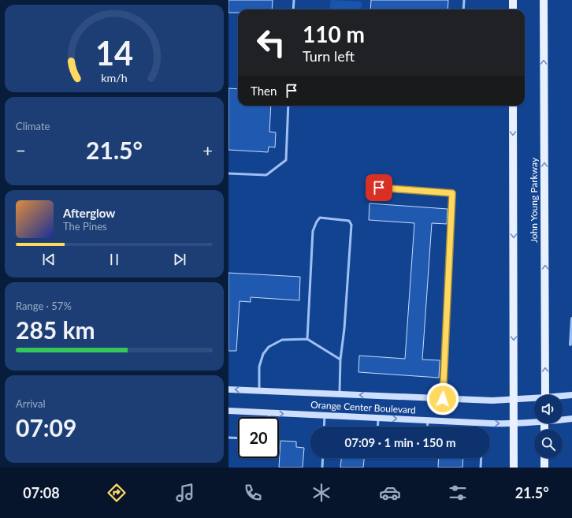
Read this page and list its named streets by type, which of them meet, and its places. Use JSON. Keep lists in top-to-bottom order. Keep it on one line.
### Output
{"streets":{"main road":["John Young Parkway"],"street":["Orange Center Boulevard"]},"page":{"turn":["110 m","Turn left"],"then":"Then","tile":["Climate",["Range · 57%","285 km"],["Arrival","07:09"]],"heat":["−","21.5°","+"],"song":["Afterglow","The Pines"],"limit":"20","trip":"07:09 · 1 min · 150 m","tabs":["07:08","21.5°"],"gauge":["14","km/h"]}}
